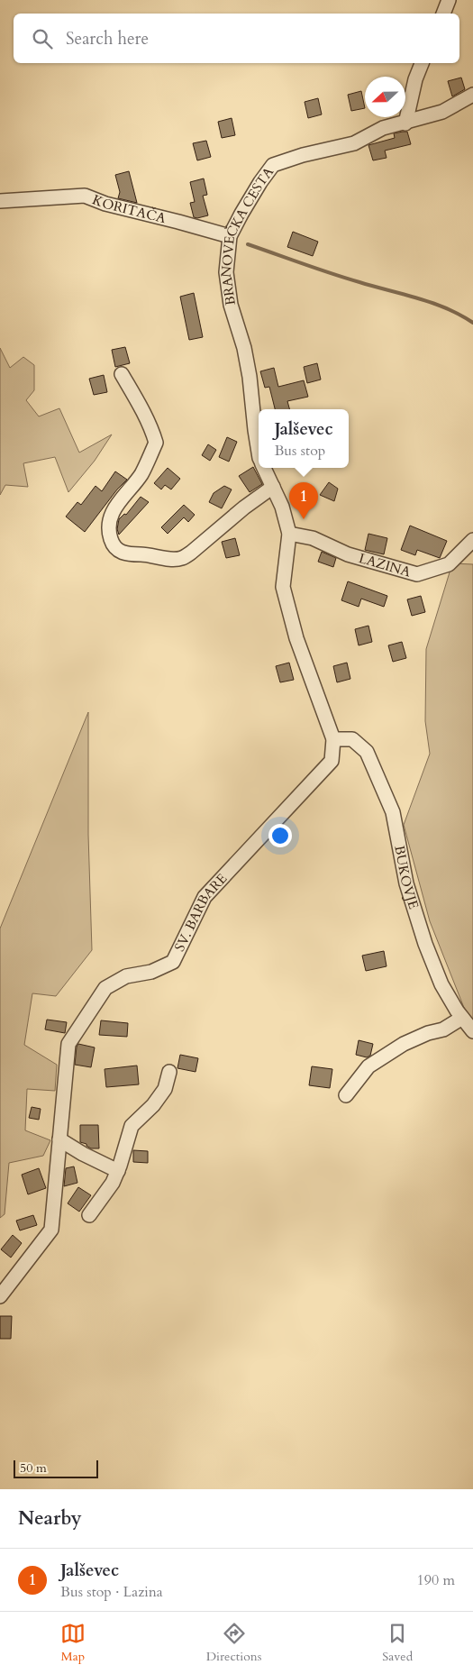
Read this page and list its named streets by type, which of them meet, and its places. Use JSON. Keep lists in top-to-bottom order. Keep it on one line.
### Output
{"streets":{"street":["KORITAČA","BRANOVEČKA CESTA","LAZINA","BUKOVJE","SV. BARBARE"]},"crossings":[["KORITAČA","BRANOVEČKA CESTA"],["BRANOVEČKA CESTA","LAZINA"],["BRANOVEČKA CESTA","BUKOVJE"],["BRANOVEČKA CESTA","SV. BARBARE"],["BUKOVJE","SV. BARBARE"]],"scale_bar":"50 m","north":"left","page":{"search":"Search here","popup":["Jalševec","Bus stop"],"pins":"1","scale":"50 m","heading":"Nearby","list":[{"mark":"1","name":"Jalševec","note":"Bus stop · Lazina","value":"190 m"}],"nav":["Map","Directions","Saved"]}}
